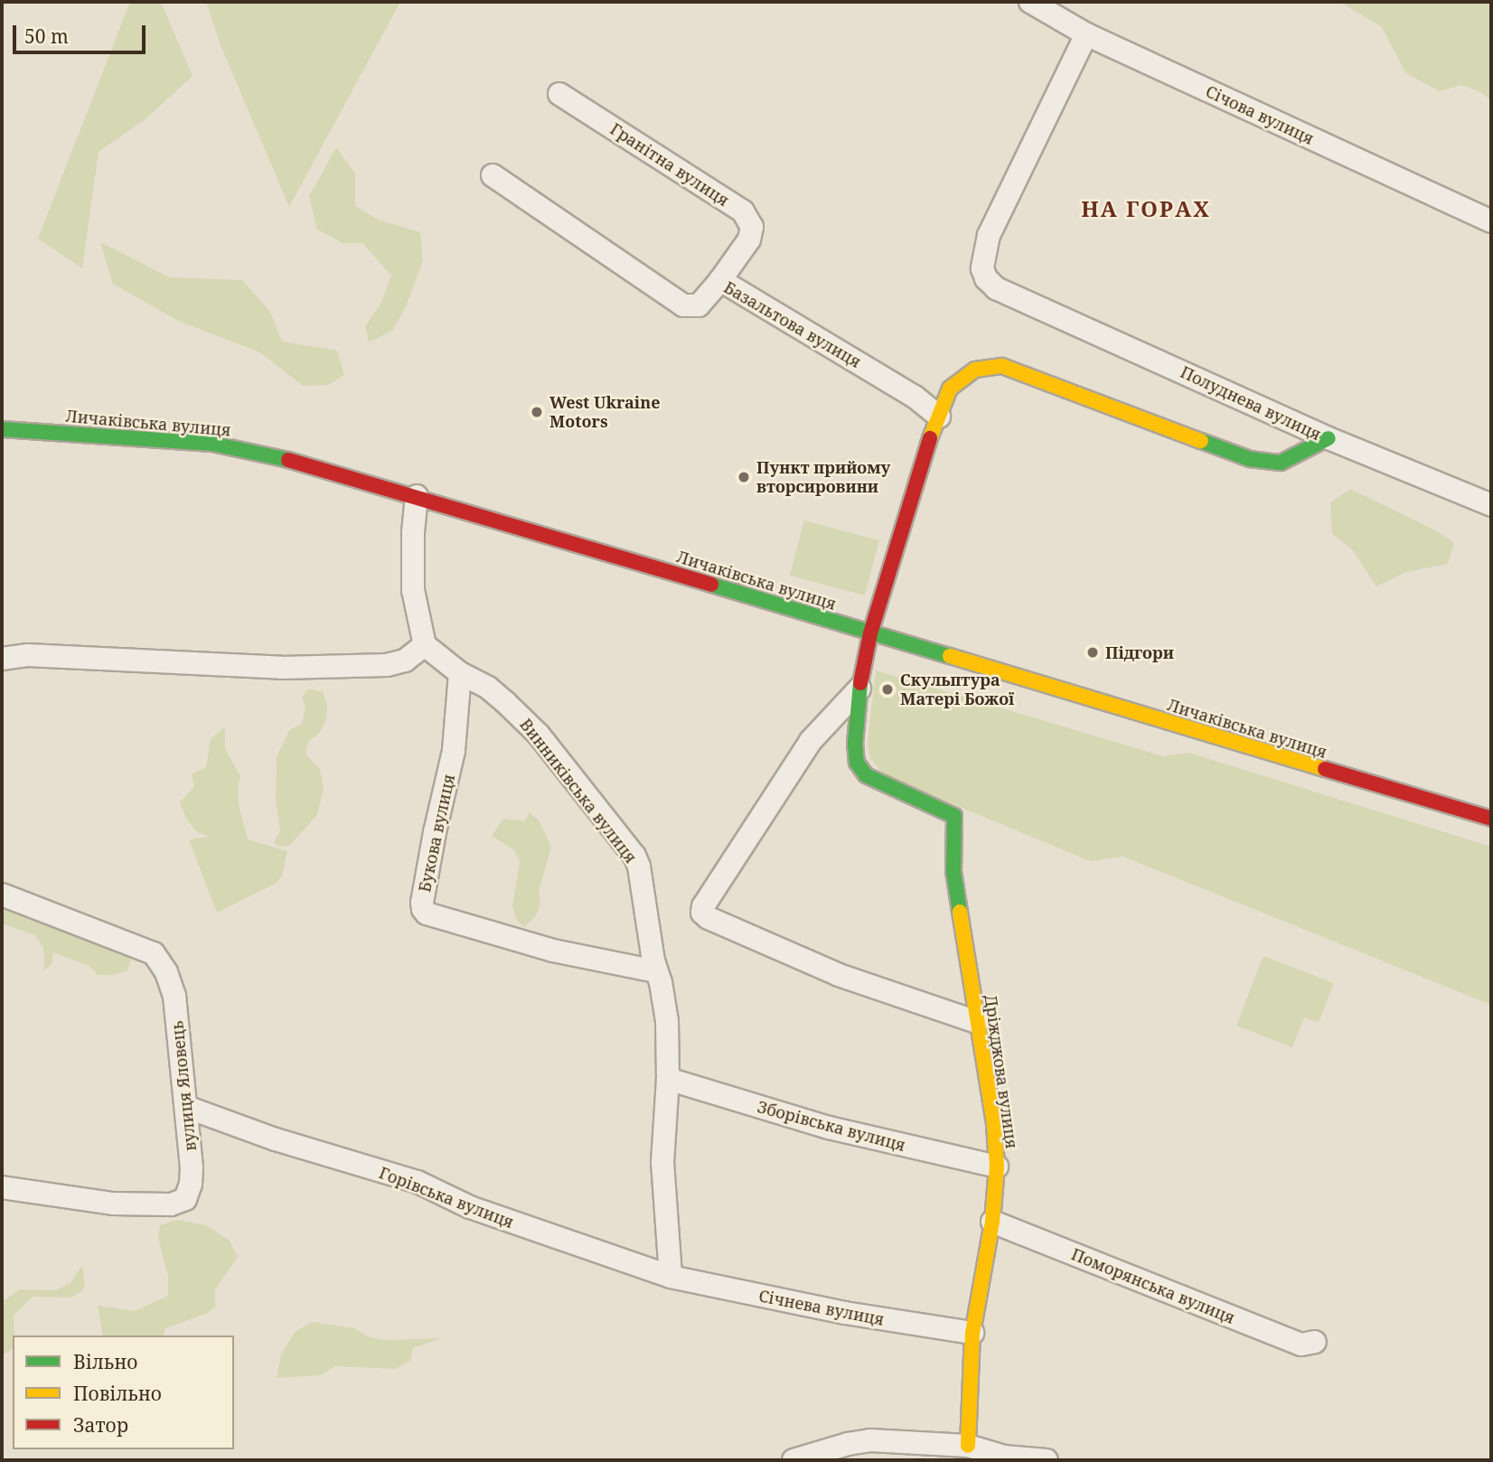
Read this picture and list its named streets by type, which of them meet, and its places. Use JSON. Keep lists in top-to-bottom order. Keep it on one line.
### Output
{"streets":{"street":["Січова вулиця","Гранітна вулиця","Базальтова вулиця","Полуднева вулиця","Личаківська вулиця","Винниківська вулиця","Букова вулиця","Дріжджова вулиця","вулиця Яловець","Зборівська вулиця","Горівська вулиця","Поморянська вулиця","Січнева вулиця"]},"crossings":[["Січова вулиця","Полуднева вулиця"],["Гранітна вулиця","Базальтова вулиця"],["Базальтова вулиця","Полуднева вулиця"],["Полуднева вулиця","Личаківська вулиця"],["Полуднева вулиця","Дріжджова вулиця"],["Винниківська вулиця","Букова вулиця"],["Винниківська вулиця","Зборівська вулиця"],["Винниківська вулиця","Горівська вулиця"],["Винниківська вулиця","Січнева вулиця"],["Дріжджова вулиця","Зборівська вулиця"],["Дріжджова вулиця","Поморянська вулиця"],["Дріжджова вулиця","Січнева вулиця"],["вулиця Яловець","Горівська вулиця"],["Горівська вулиця","Січнева вулиця"]],"districts":["НА ГОРАХ"],"places":["West Ukraine Motors","Пункт прийому вторсировини","Підгори","Скульптура Матері Божої"],"legend":["Вільно","Повільно","Затор"],"scale_bar":"50 m"}
